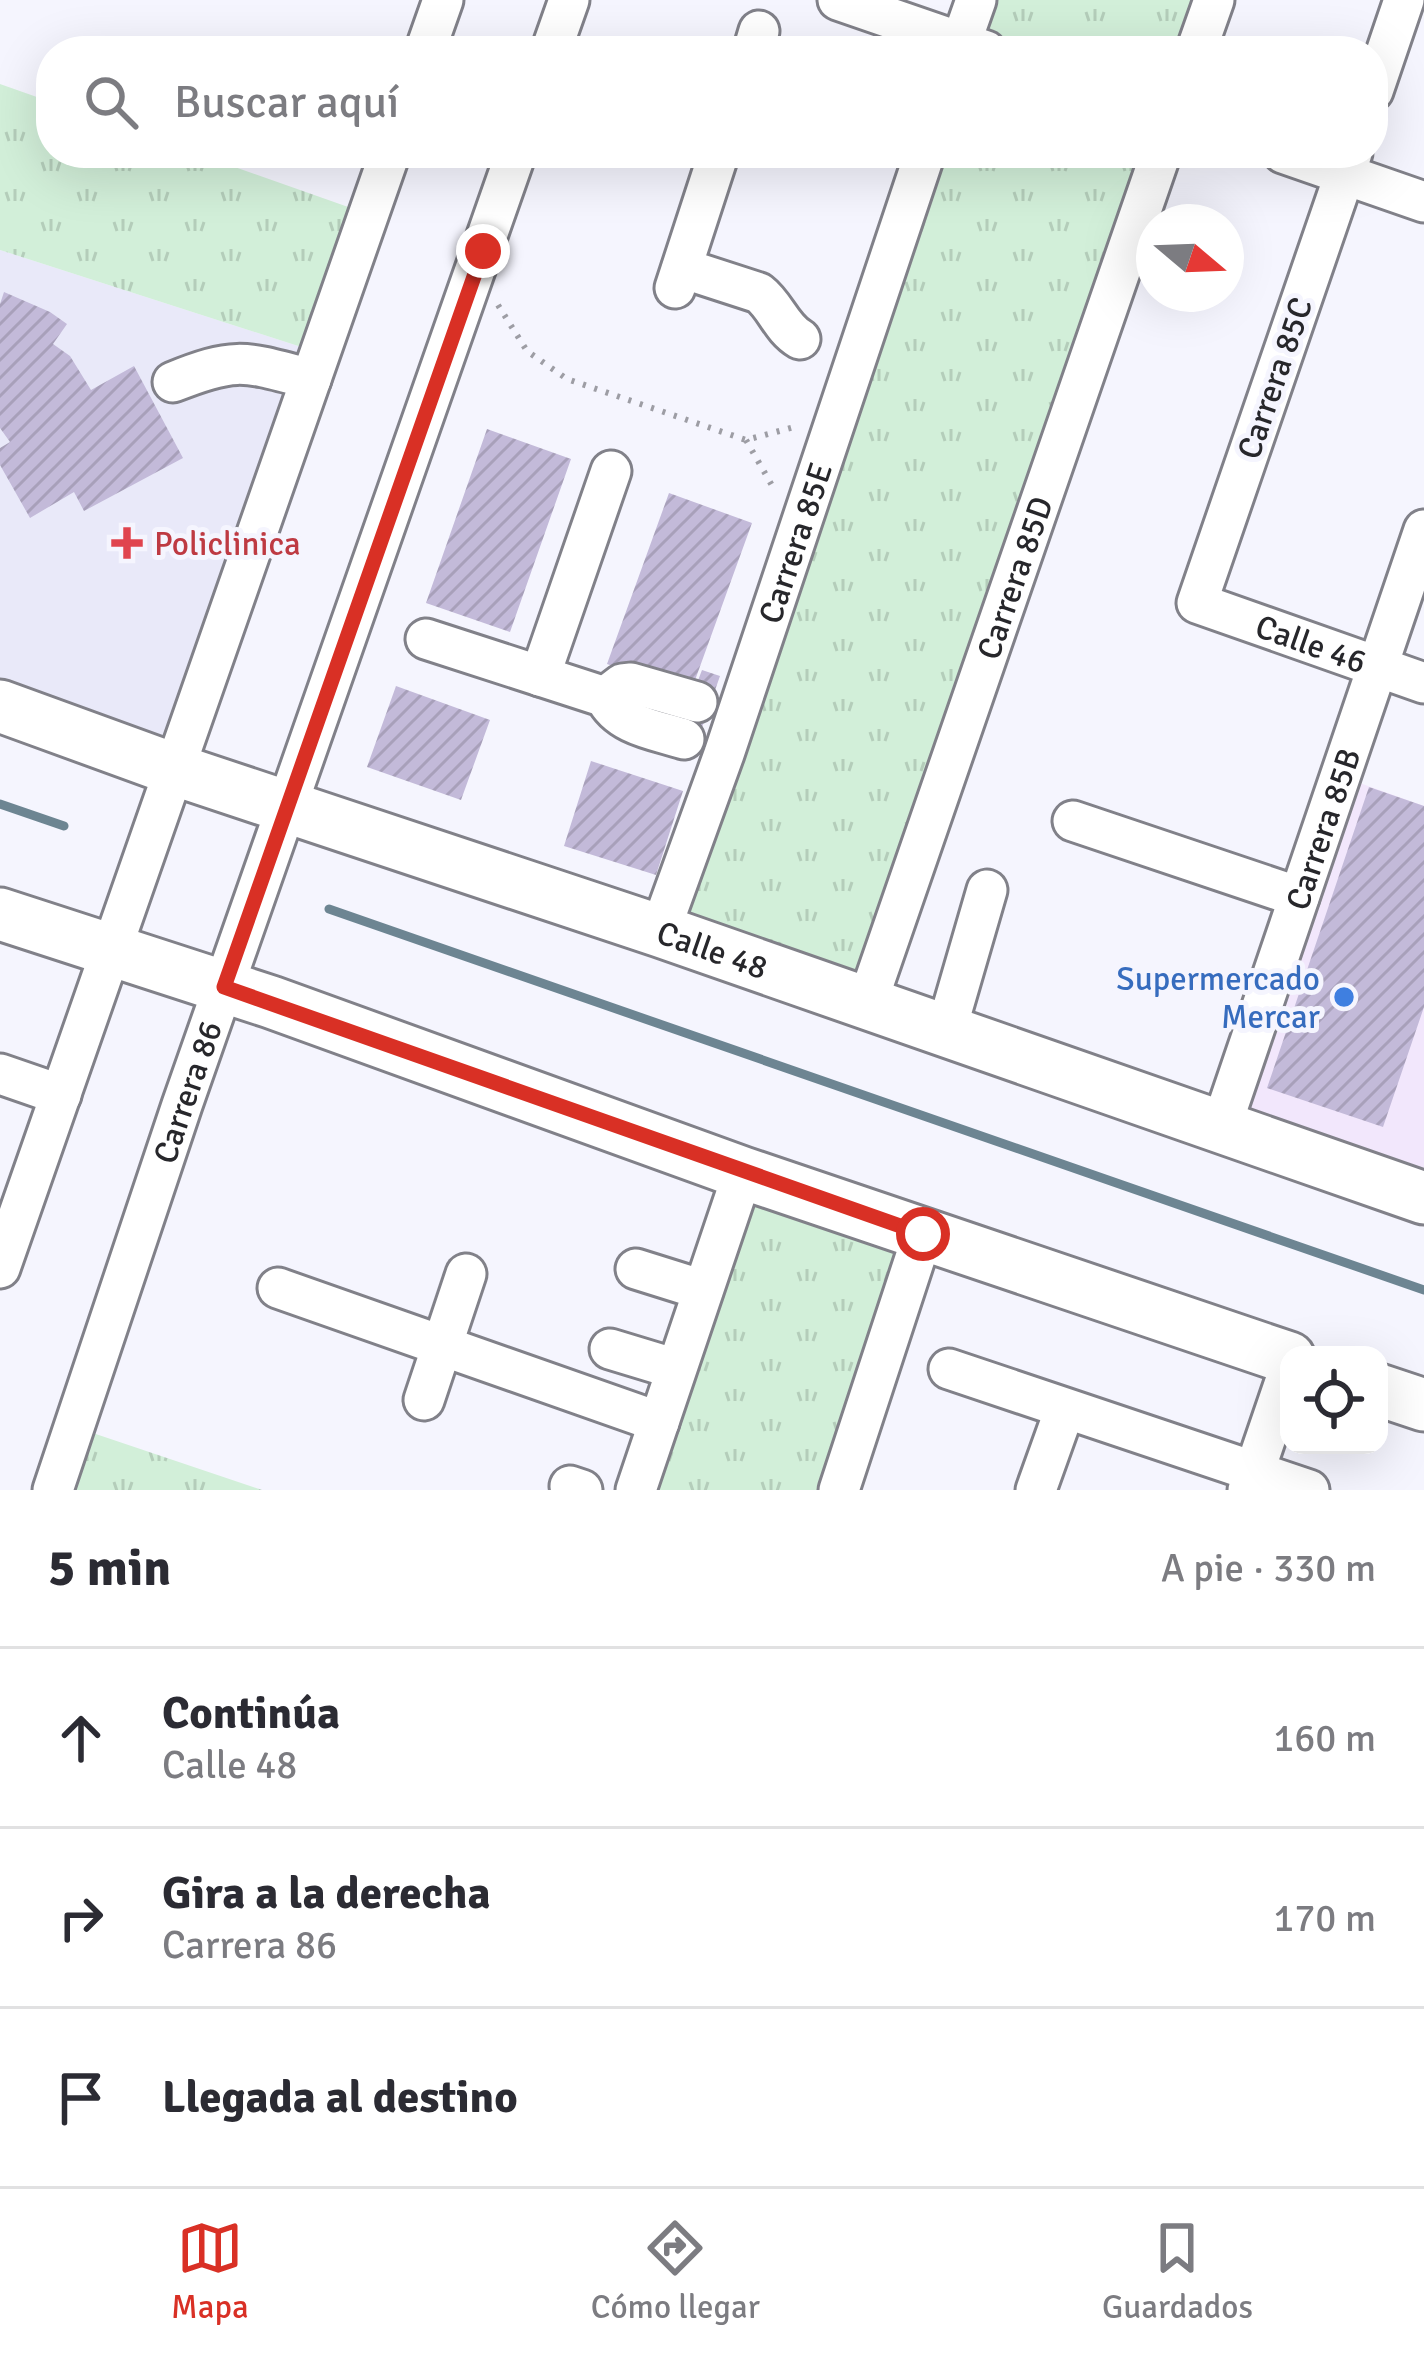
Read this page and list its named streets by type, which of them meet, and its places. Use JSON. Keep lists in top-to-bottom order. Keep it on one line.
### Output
{"streets":{"main road":["Calle 48"],"street":["Carrera 85C","Carrera 85E","Carrera 85D","Calle 46","Carrera 85B","Carrera 86"]},"crossings":[["Carrera 85C","Calle 46"],["Carrera 85E","Calle 48"],["Carrera 85D","Calle 48"],["Calle 46","Carrera 85B"],["Carrera 85B","Calle 48"],["Calle 48","Carrera 86"]],"places":{"health":["Policlinica"],"other":["Supermercado Mercar"]},"north":"right","page":{"search":"Buscar aquí","heading":["5 min","A pie · 330 m"],"list":[["Continúa","Calle 48","160 m"],["Gira a la derecha","Carrera 86","170 m"],"Llegada al destino"],"nav":["Mapa","Cómo llegar","Guardados"]}}
